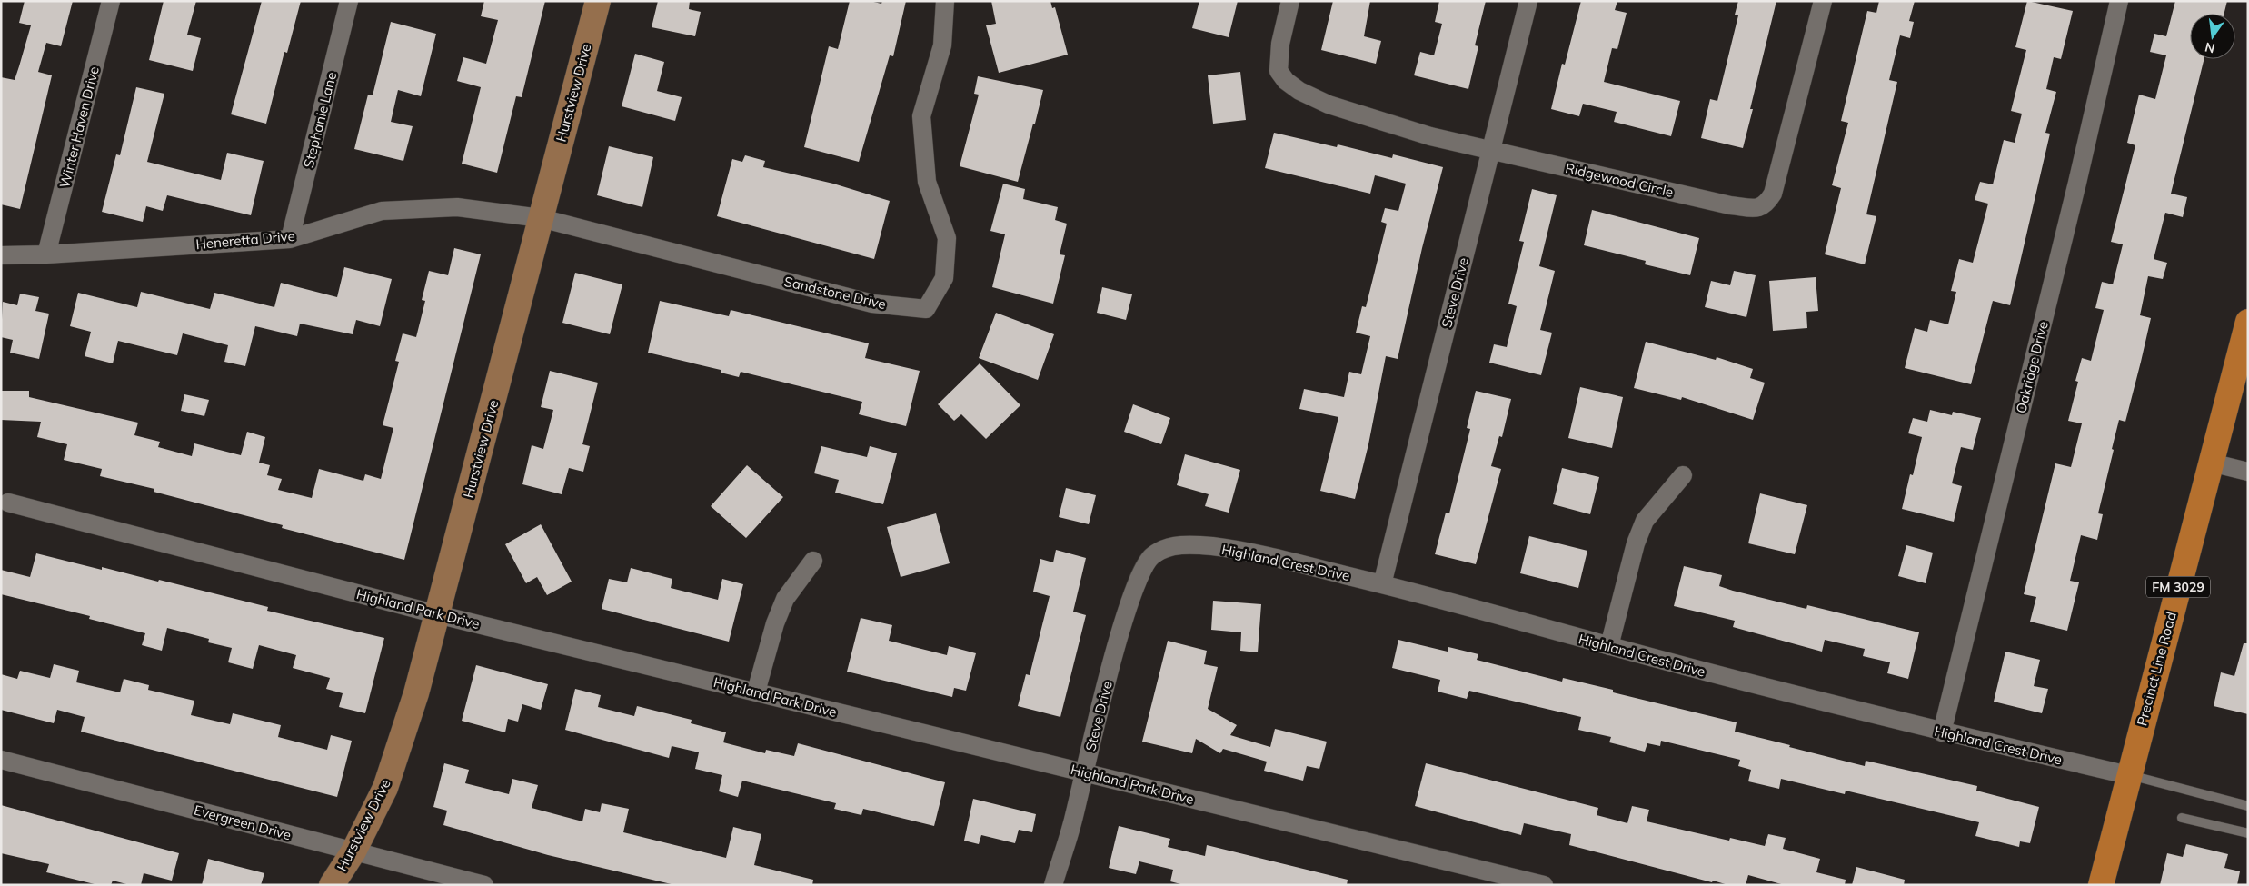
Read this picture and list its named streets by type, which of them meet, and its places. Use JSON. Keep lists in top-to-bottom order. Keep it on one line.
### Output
{"streets":{"main road":["FM 3029","Precinct Line Road"],"street":["Hurstview Drive","Stephanie Lane","Winter Haven Drive","Ridgewood Circle","Heneretta Drive","Sandstone Drive","Steve Drive","Oakridge Drive","Highland Crest Drive","Highland Park Drive","Evergreen Drive"]},"crossings":[["Hurstview Drive","Heneretta Drive"],["Hurstview Drive","Sandstone Drive"],["Hurstview Drive","Highland Park Drive"],["Hurstview Drive","Evergreen Drive"],["Stephanie Lane","Heneretta Drive"],["Winter Haven Drive","Heneretta Drive"],["Ridgewood Circle","Steve Drive"],["Heneretta Drive","Sandstone Drive"],["Steve Drive","Highland Crest Drive"],["Steve Drive","Highland Park Drive"],["Oakridge Drive","Highland Crest Drive"],["Highland Crest Drive","Precinct Line Road"]],"north":"bottom"}
